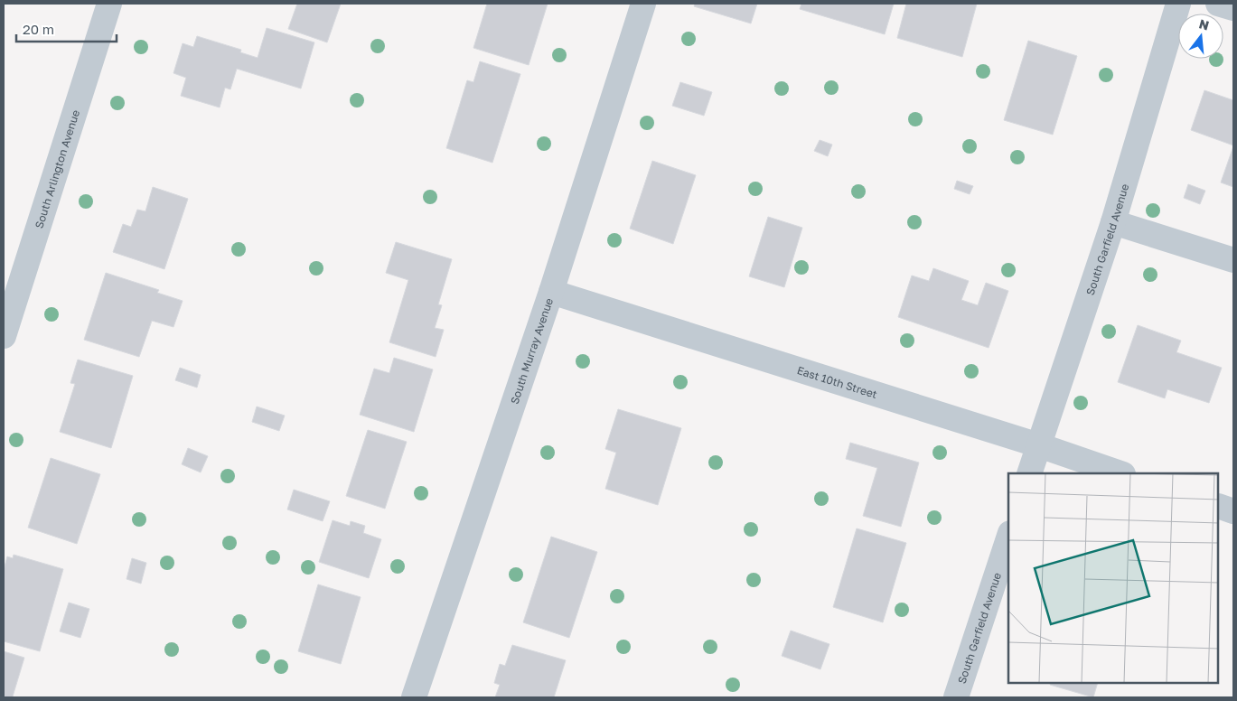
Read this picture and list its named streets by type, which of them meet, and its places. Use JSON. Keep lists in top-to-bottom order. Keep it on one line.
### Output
{"streets":{"street":["South Arlington Avenue","South Garfield Avenue","South Murray Avenue","East 10th Street"]},"crossings":[["South Garfield Avenue","East 10th Street"],["South Murray Avenue","East 10th Street"]],"scale_bar":"20 m","north":"top"}
